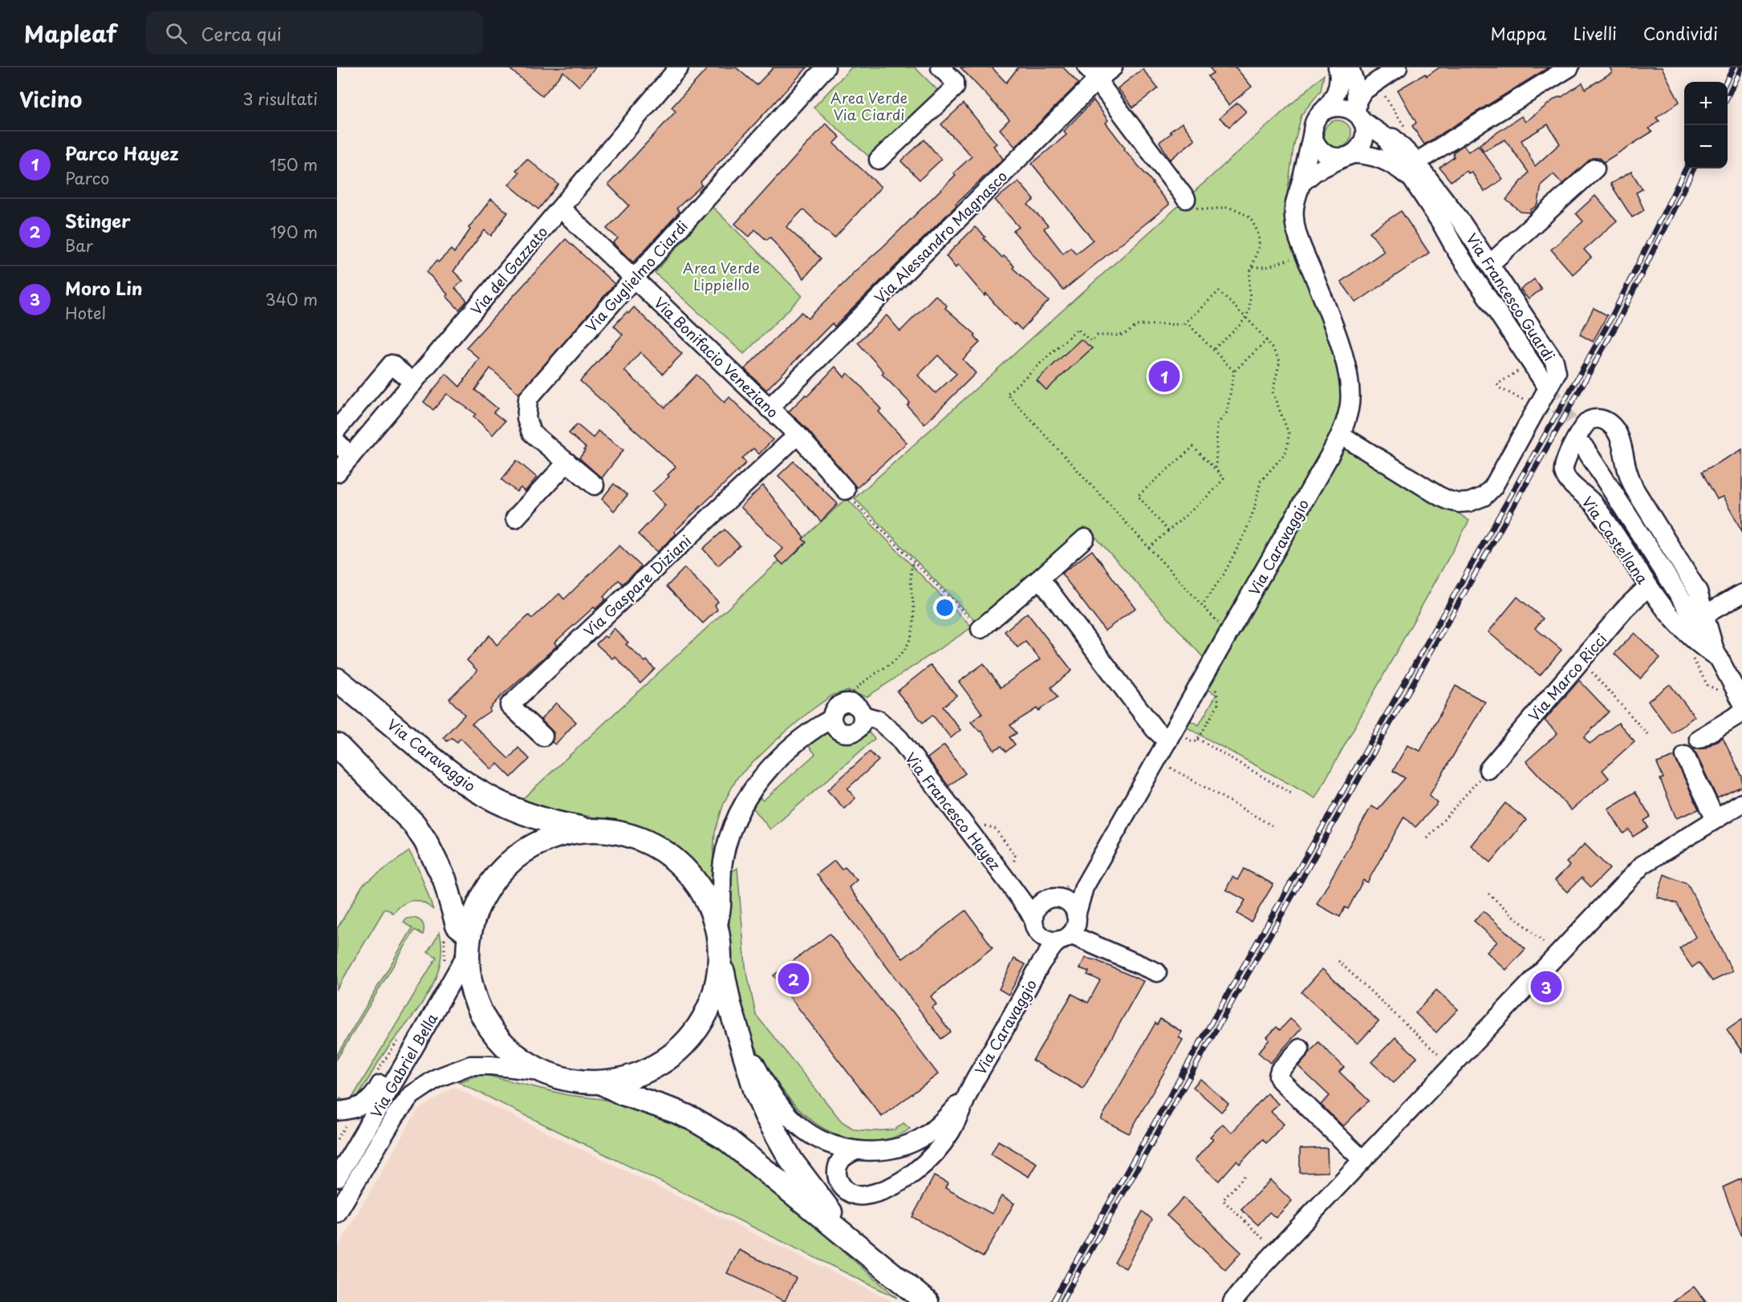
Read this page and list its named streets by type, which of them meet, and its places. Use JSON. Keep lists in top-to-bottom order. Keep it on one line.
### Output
{"streets":{"main road":["Via Caravaggio"],"street":["Via Alessandro Magnasco","Via del Gazzato","Via Guglielmo Ciardi","Via Francesco Guardi","Via Bonifacio Veneziano","Via Castellana","Via Gaspare Diziani","Via Marco Ricci","Via Francesco Hayez","Via Gabriel Bella"]},"crossings":[["Via Alessandro Magnasco","Via Bonifacio Veneziano"],["Via del Gazzato","Via Bonifacio Veneziano"],["Via Guglielmo Ciardi","Via Bonifacio Veneziano"],["Via Francesco Guardi","Via Caravaggio"],["Via Bonifacio Veneziano","Via Gaspare Diziani"],["Via Castellana","Via Marco Ricci"],["Via Caravaggio","Via Francesco Hayez"]],"parks":["Area Verde Via Ciardi","Area Verde Lippiello"],"page":{"header":"Mapleaf","search":"Cerca qui","nav":["Mappa","Livelli","Condividi"],"heading":["Vicino","3 risultati"],"map_buttons":["+","−"],"list":[{"mark":"1","name":"Parco Hayez","note":"Parco","value":"150 m"},{"mark":"2","name":"Stinger","note":"Bar","value":"190 m"},{"mark":"3","name":"Moro Lin","note":"Hotel","value":"340 m"}],"pins":["1","2","3"]}}
